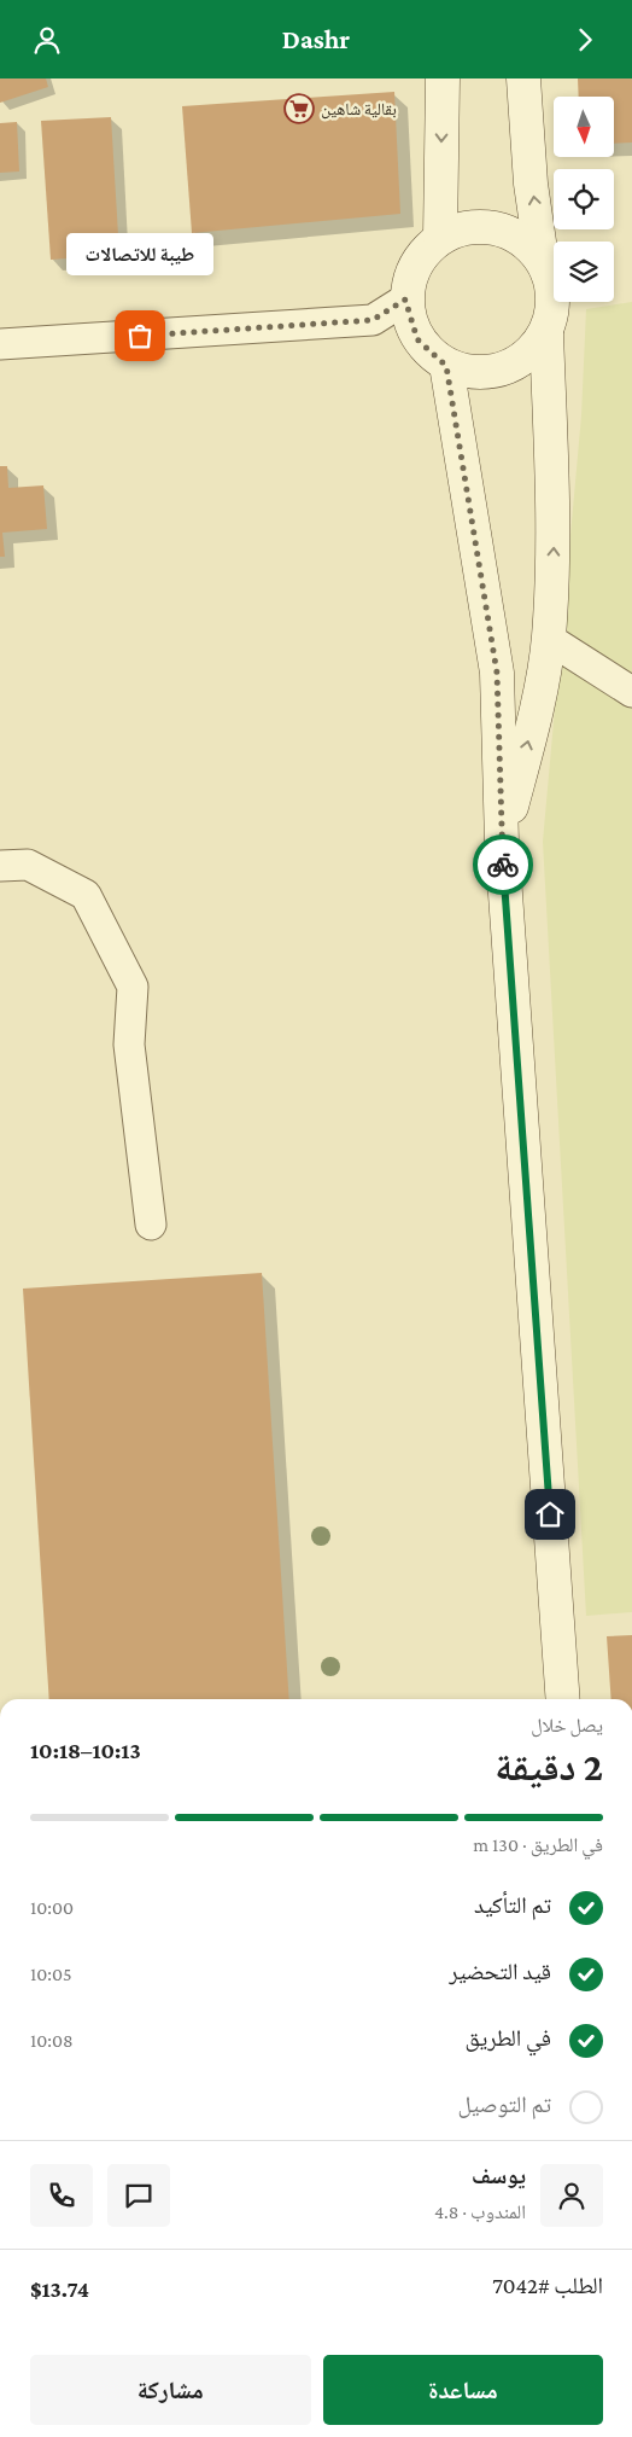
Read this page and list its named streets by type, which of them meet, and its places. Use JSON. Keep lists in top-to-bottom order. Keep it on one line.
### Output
{"places":{"supermarket":["بقالية شاهين"],"other":["طيبة للاتصالات"]},"north":"bottom","page":{"header":"Dashr","bubble":"طيبة للاتصالات","heading":["2 دقيقة","يصل خلال","10:13–10:18"],"panel":["يوسف","المندوب · 4.8","الطلب #7042","$13.74"],"bar":"في الطريق · 130 m","list":[["تم التأكيد","10:00"],["قيد التحضير","10:05"],["في الطريق","10:08"],"تم التوصيل"],"buttons":["مساعدة","مشاركة"]}}
